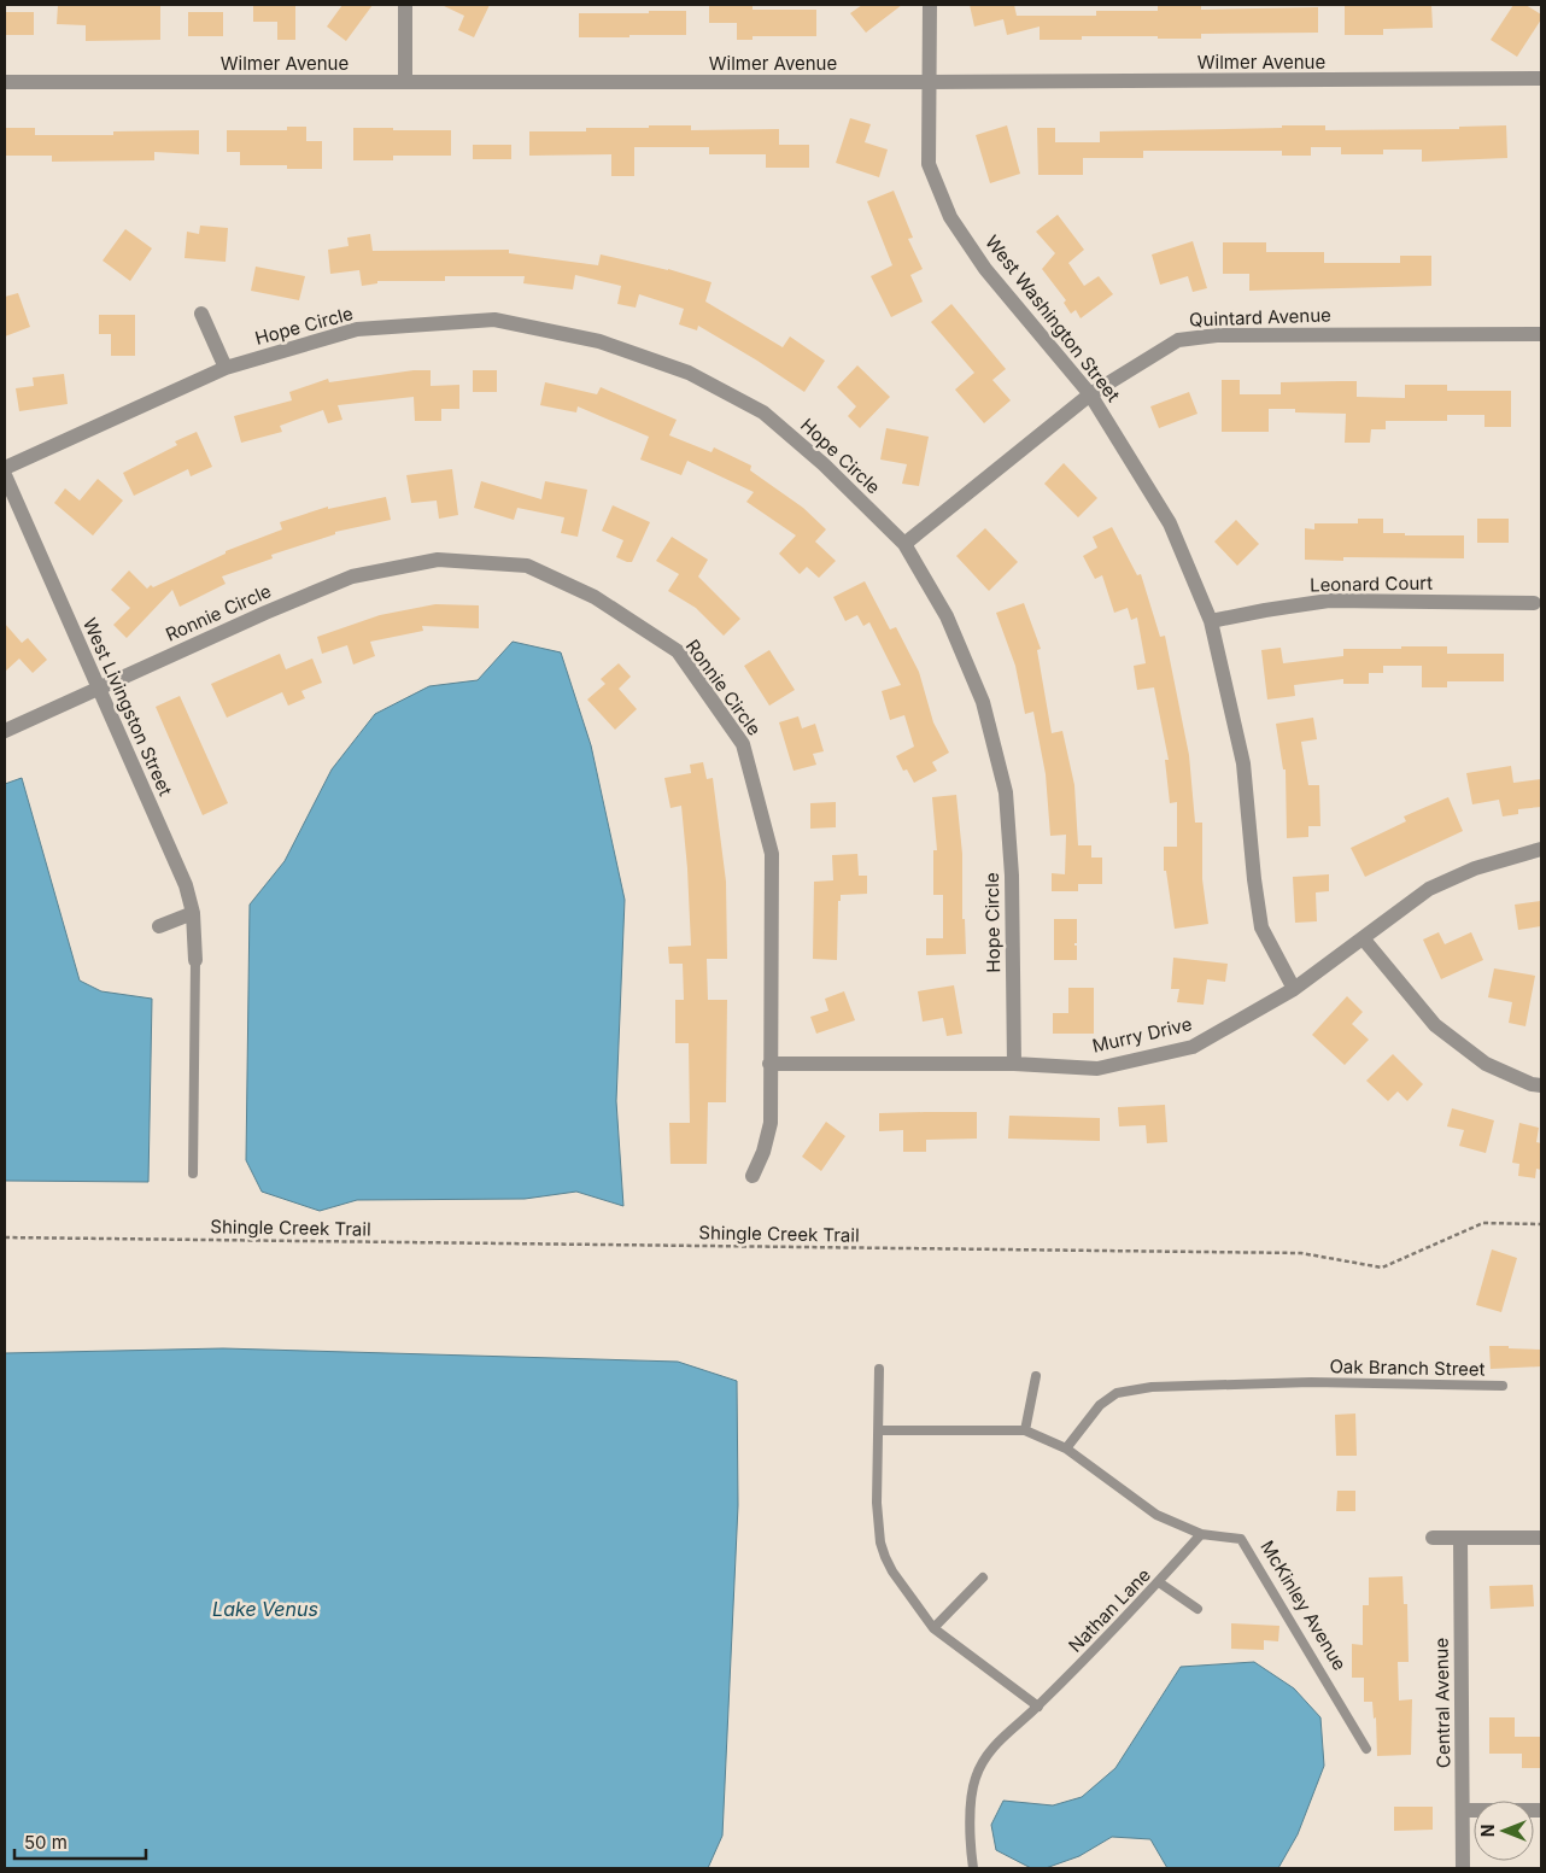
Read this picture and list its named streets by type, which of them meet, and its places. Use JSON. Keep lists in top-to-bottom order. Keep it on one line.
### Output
{"streets":{"street":["Wilmer Avenue","Quintard Avenue","West Washington Street","Hope Circle","Leonard Court","Ronnie Circle","West Livingston Street","Murry Drive","Central Avenue"],"lane":["Oak Branch Street","McKinley Avenue","Nathan Lane"],"path":["Shingle Creek Trail"]},"crossings":[["Wilmer Avenue","West Washington Street"],["Quintard Avenue","West Washington Street"],["Quintard Avenue","Hope Circle"],["West Washington Street","Leonard Court"],["West Washington Street","Murry Drive"],["Hope Circle","Murry Drive"],["Ronnie Circle","West Livingston Street"],["Ronnie Circle","Murry Drive"],["Oak Branch Street","McKinley Avenue"],["McKinley Avenue","Nathan Lane"]],"water":["Lake Venus"],"scale_bar":"50 m","north":"left"}
